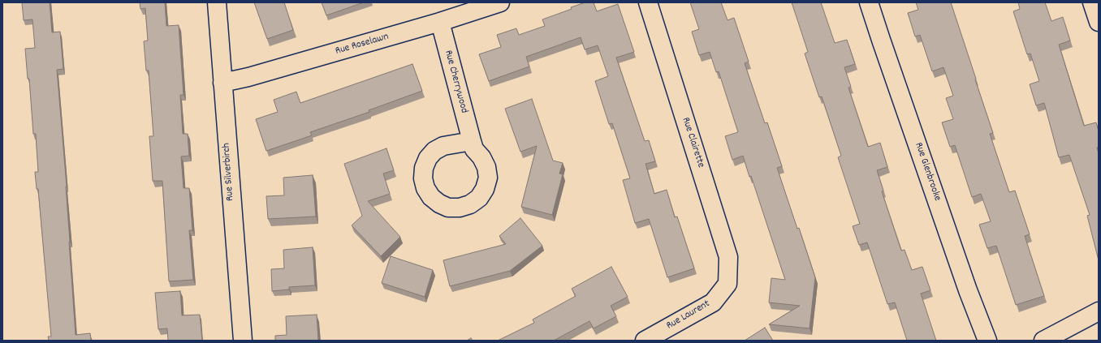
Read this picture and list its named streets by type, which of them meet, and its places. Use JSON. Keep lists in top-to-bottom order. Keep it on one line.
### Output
{"streets":{"street":["Rue Roselawn","Rue Cherrywood","Rue Clairette","Rue Silverbirch","Rue Glenbrooke","Rue Laurent"]},"crossings":[["Rue Roselawn","Rue Cherrywood"],["Rue Roselawn","Rue Silverbirch"],["Rue Clairette","Rue Laurent"]]}
